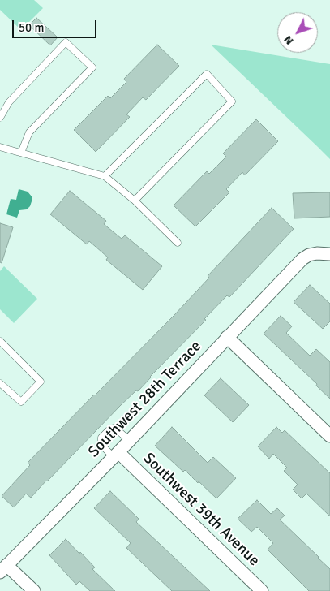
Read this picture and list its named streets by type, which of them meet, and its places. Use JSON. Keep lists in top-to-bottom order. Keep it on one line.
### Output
{"streets":{"street":["Southwest 28th Terrace","Southwest 39th Avenue"]},"crossings":[["Southwest 28th Terrace","Southwest 39th Avenue"]],"scale_bar":"50 m","north":"bottom left"}
